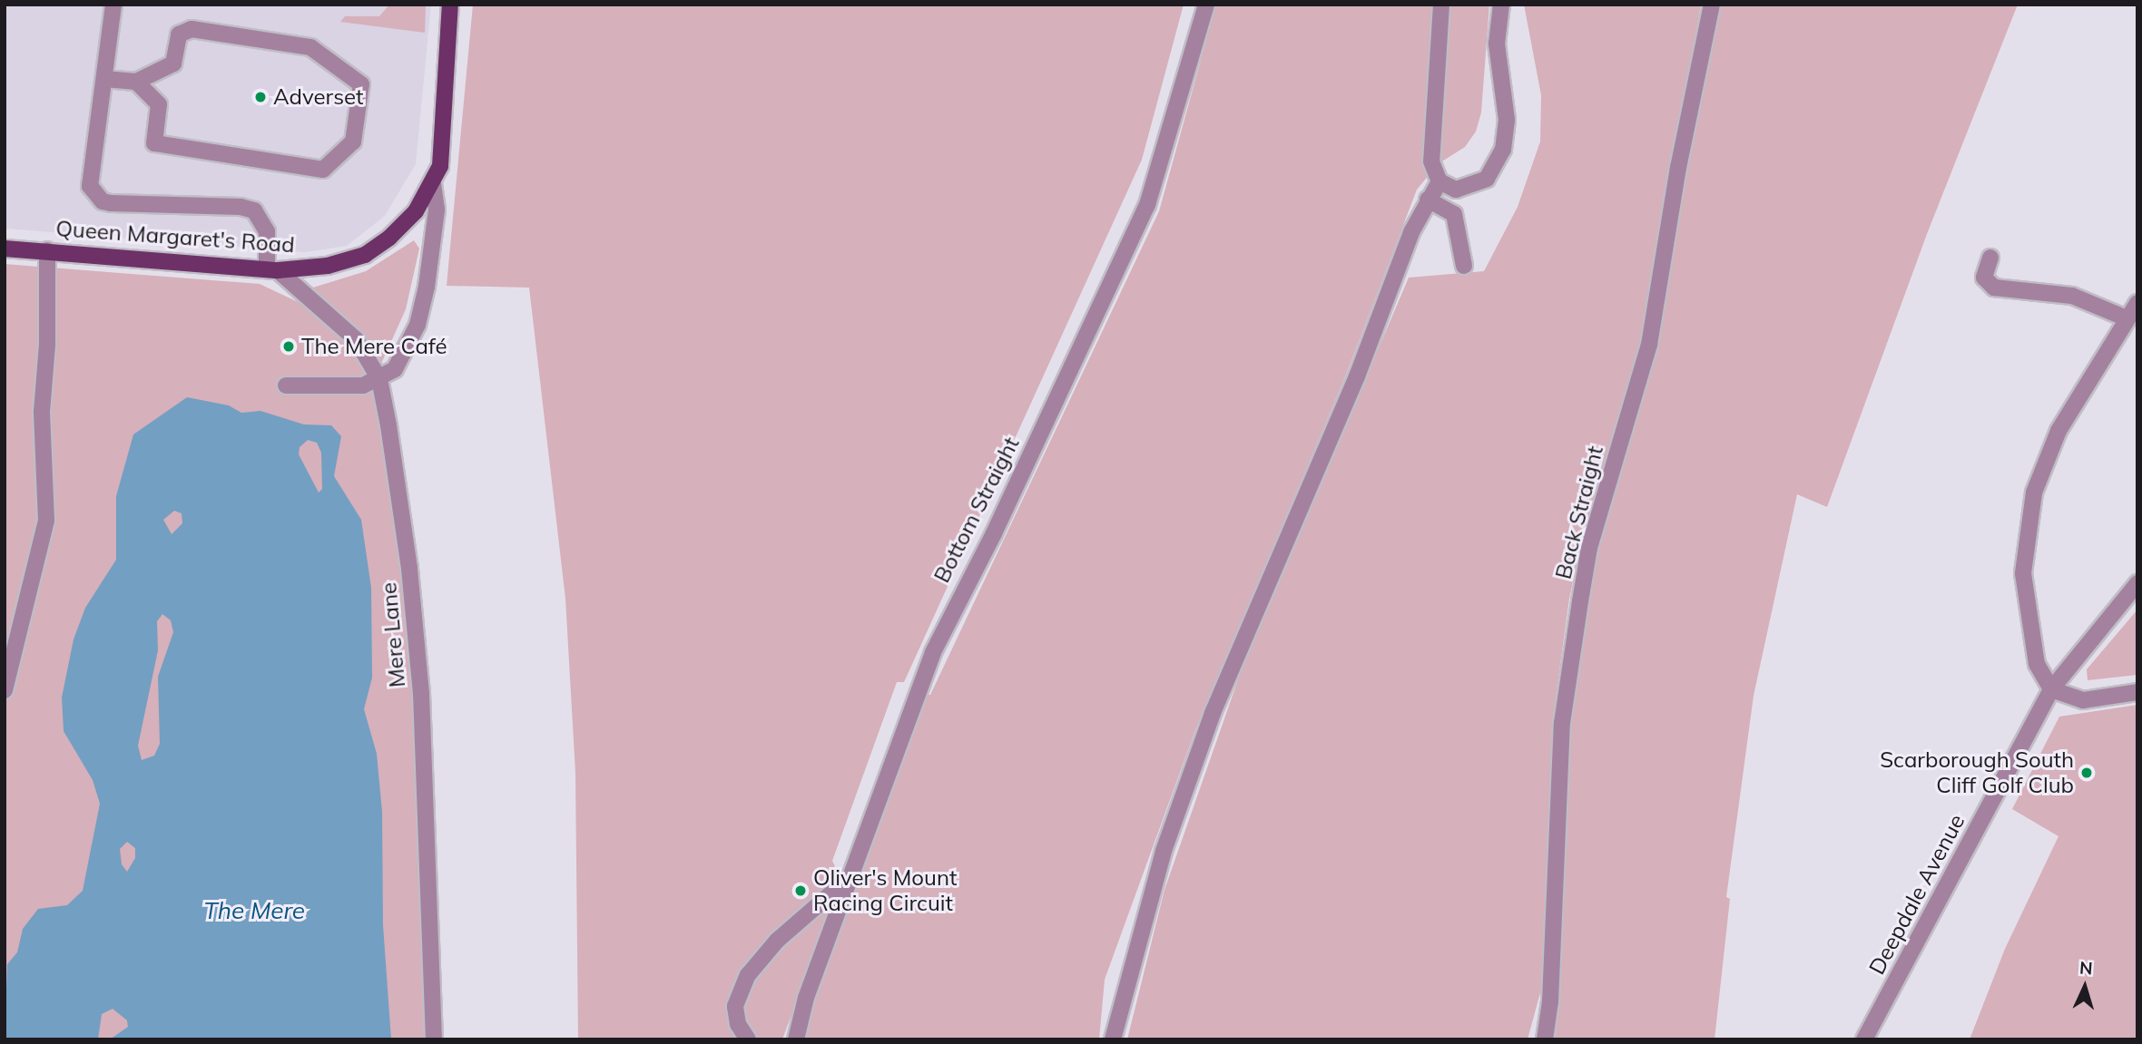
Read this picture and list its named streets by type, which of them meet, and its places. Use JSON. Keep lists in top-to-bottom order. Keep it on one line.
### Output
{"streets":{"main road":["Queen Margaret's Road"],"street":["Bottom Straight","Back Straight","Mere Lane","Deepdale Avenue"]},"crossings":[["Queen Margaret's Road","Mere Lane"]],"water":["The Mere"],"places":["Adverset","The Mere Café","Scarborough South Cliff Golf Club","Oliver's Mount Racing Circuit"],"north":"top"}
